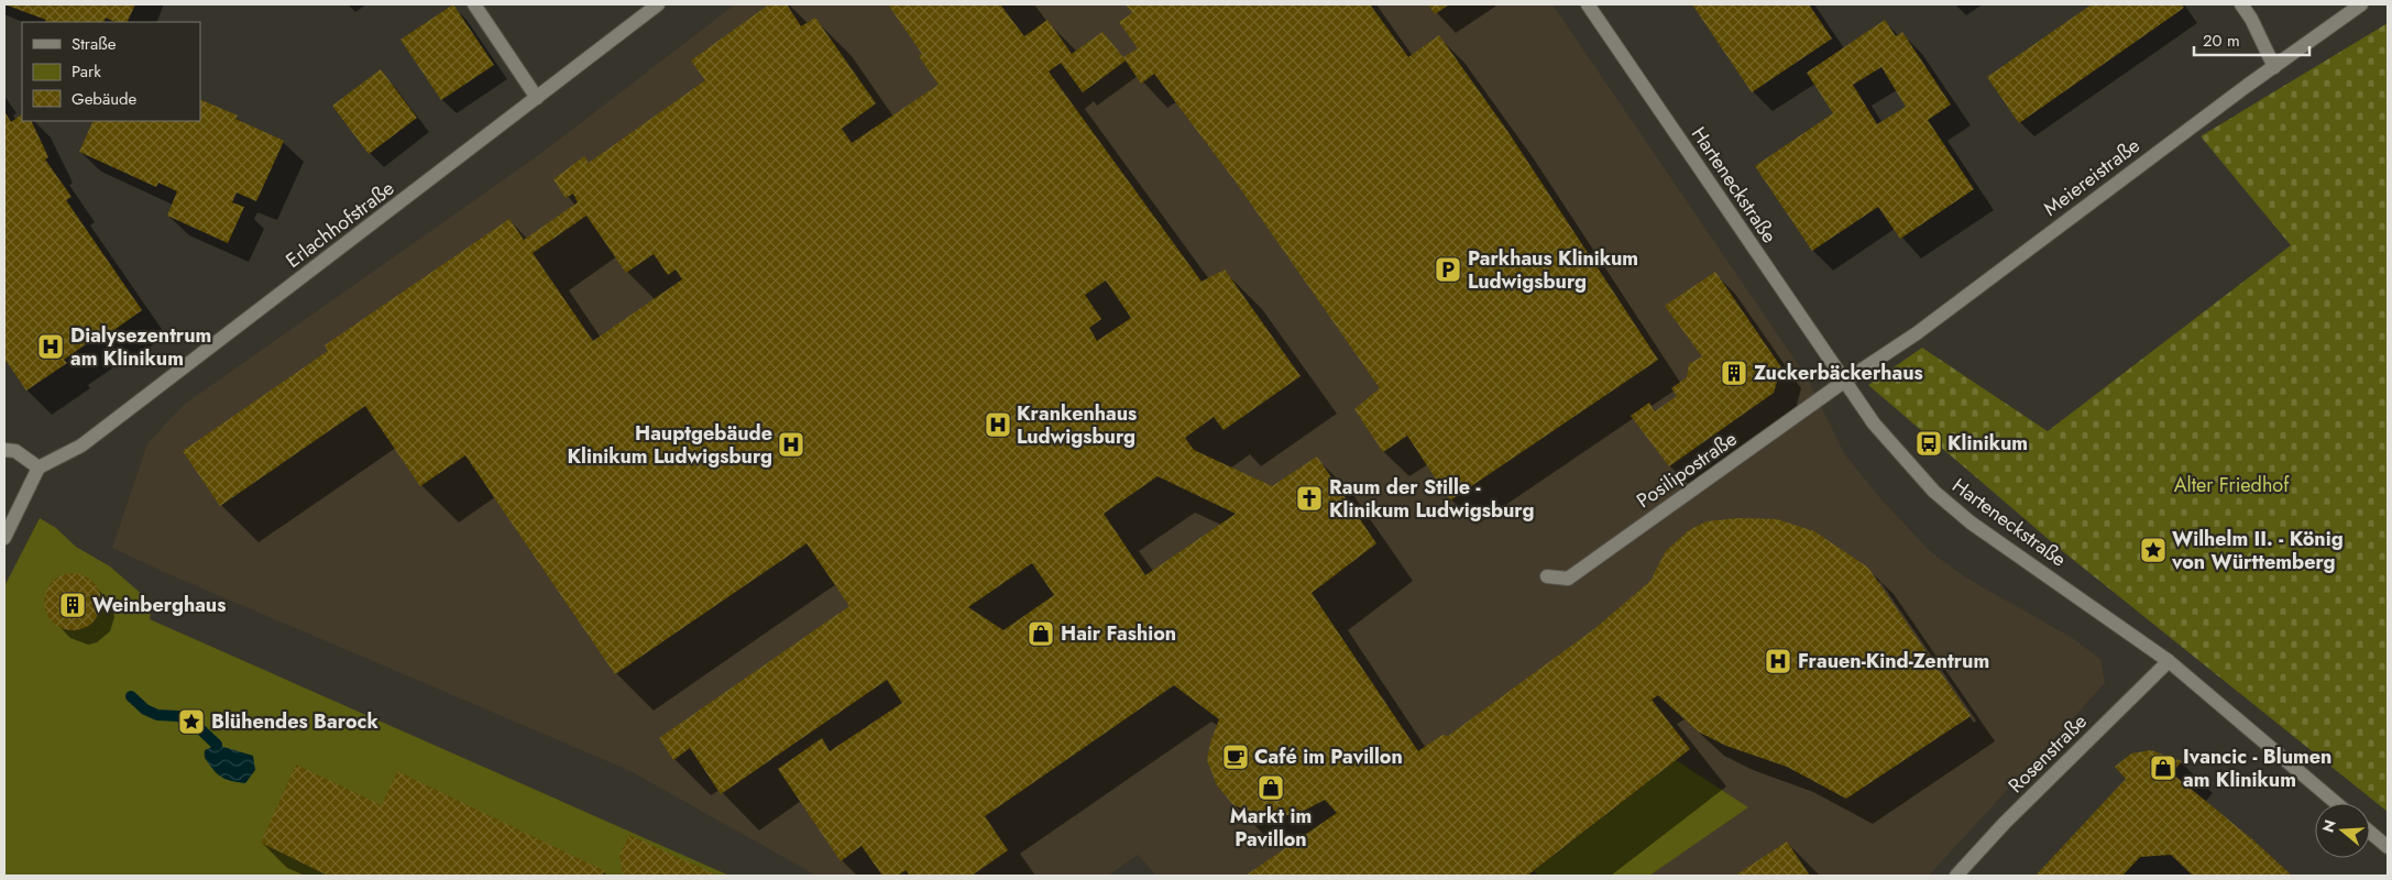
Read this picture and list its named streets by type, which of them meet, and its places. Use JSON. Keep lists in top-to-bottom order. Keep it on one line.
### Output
{"streets":{"street":["Meiereistraße","Harteneckstraße","Erlachhofstraße","Posilipostraße","Rosenstraße"]},"crossings":[["Meiereistraße","Harteneckstraße"],["Meiereistraße","Posilipostraße"],["Harteneckstraße","Posilipostraße"],["Harteneckstraße","Rosenstraße"]],"parks":["Alter Friedhof"],"places":{"parking":["Parkhaus Klinikum Ludwigsburg"],"hospital":["Dialysezentrum am Klinikum","Krankenhaus Ludwigsburg","Hauptgebäude Klinikum Ludwigsburg","Frauen-Kind-Zentrum"],"building":["Zuckerbäckerhaus","Weinberghaus"],"bus stop":["Klinikum"],"church":["Raum der Stille - Klinikum Ludwigsburg"],"place":["Wilhelm II. - König von Württemberg","Blühendes Barock"],"shop":["Hair Fashion","Ivancic - Blumen am Klinikum","Markt im Pavillon"],"cafe":["Café im Pavillon"]},"legend":["Straße","Park","Gebäude"],"scale_bar":"20 m","north":"left"}
